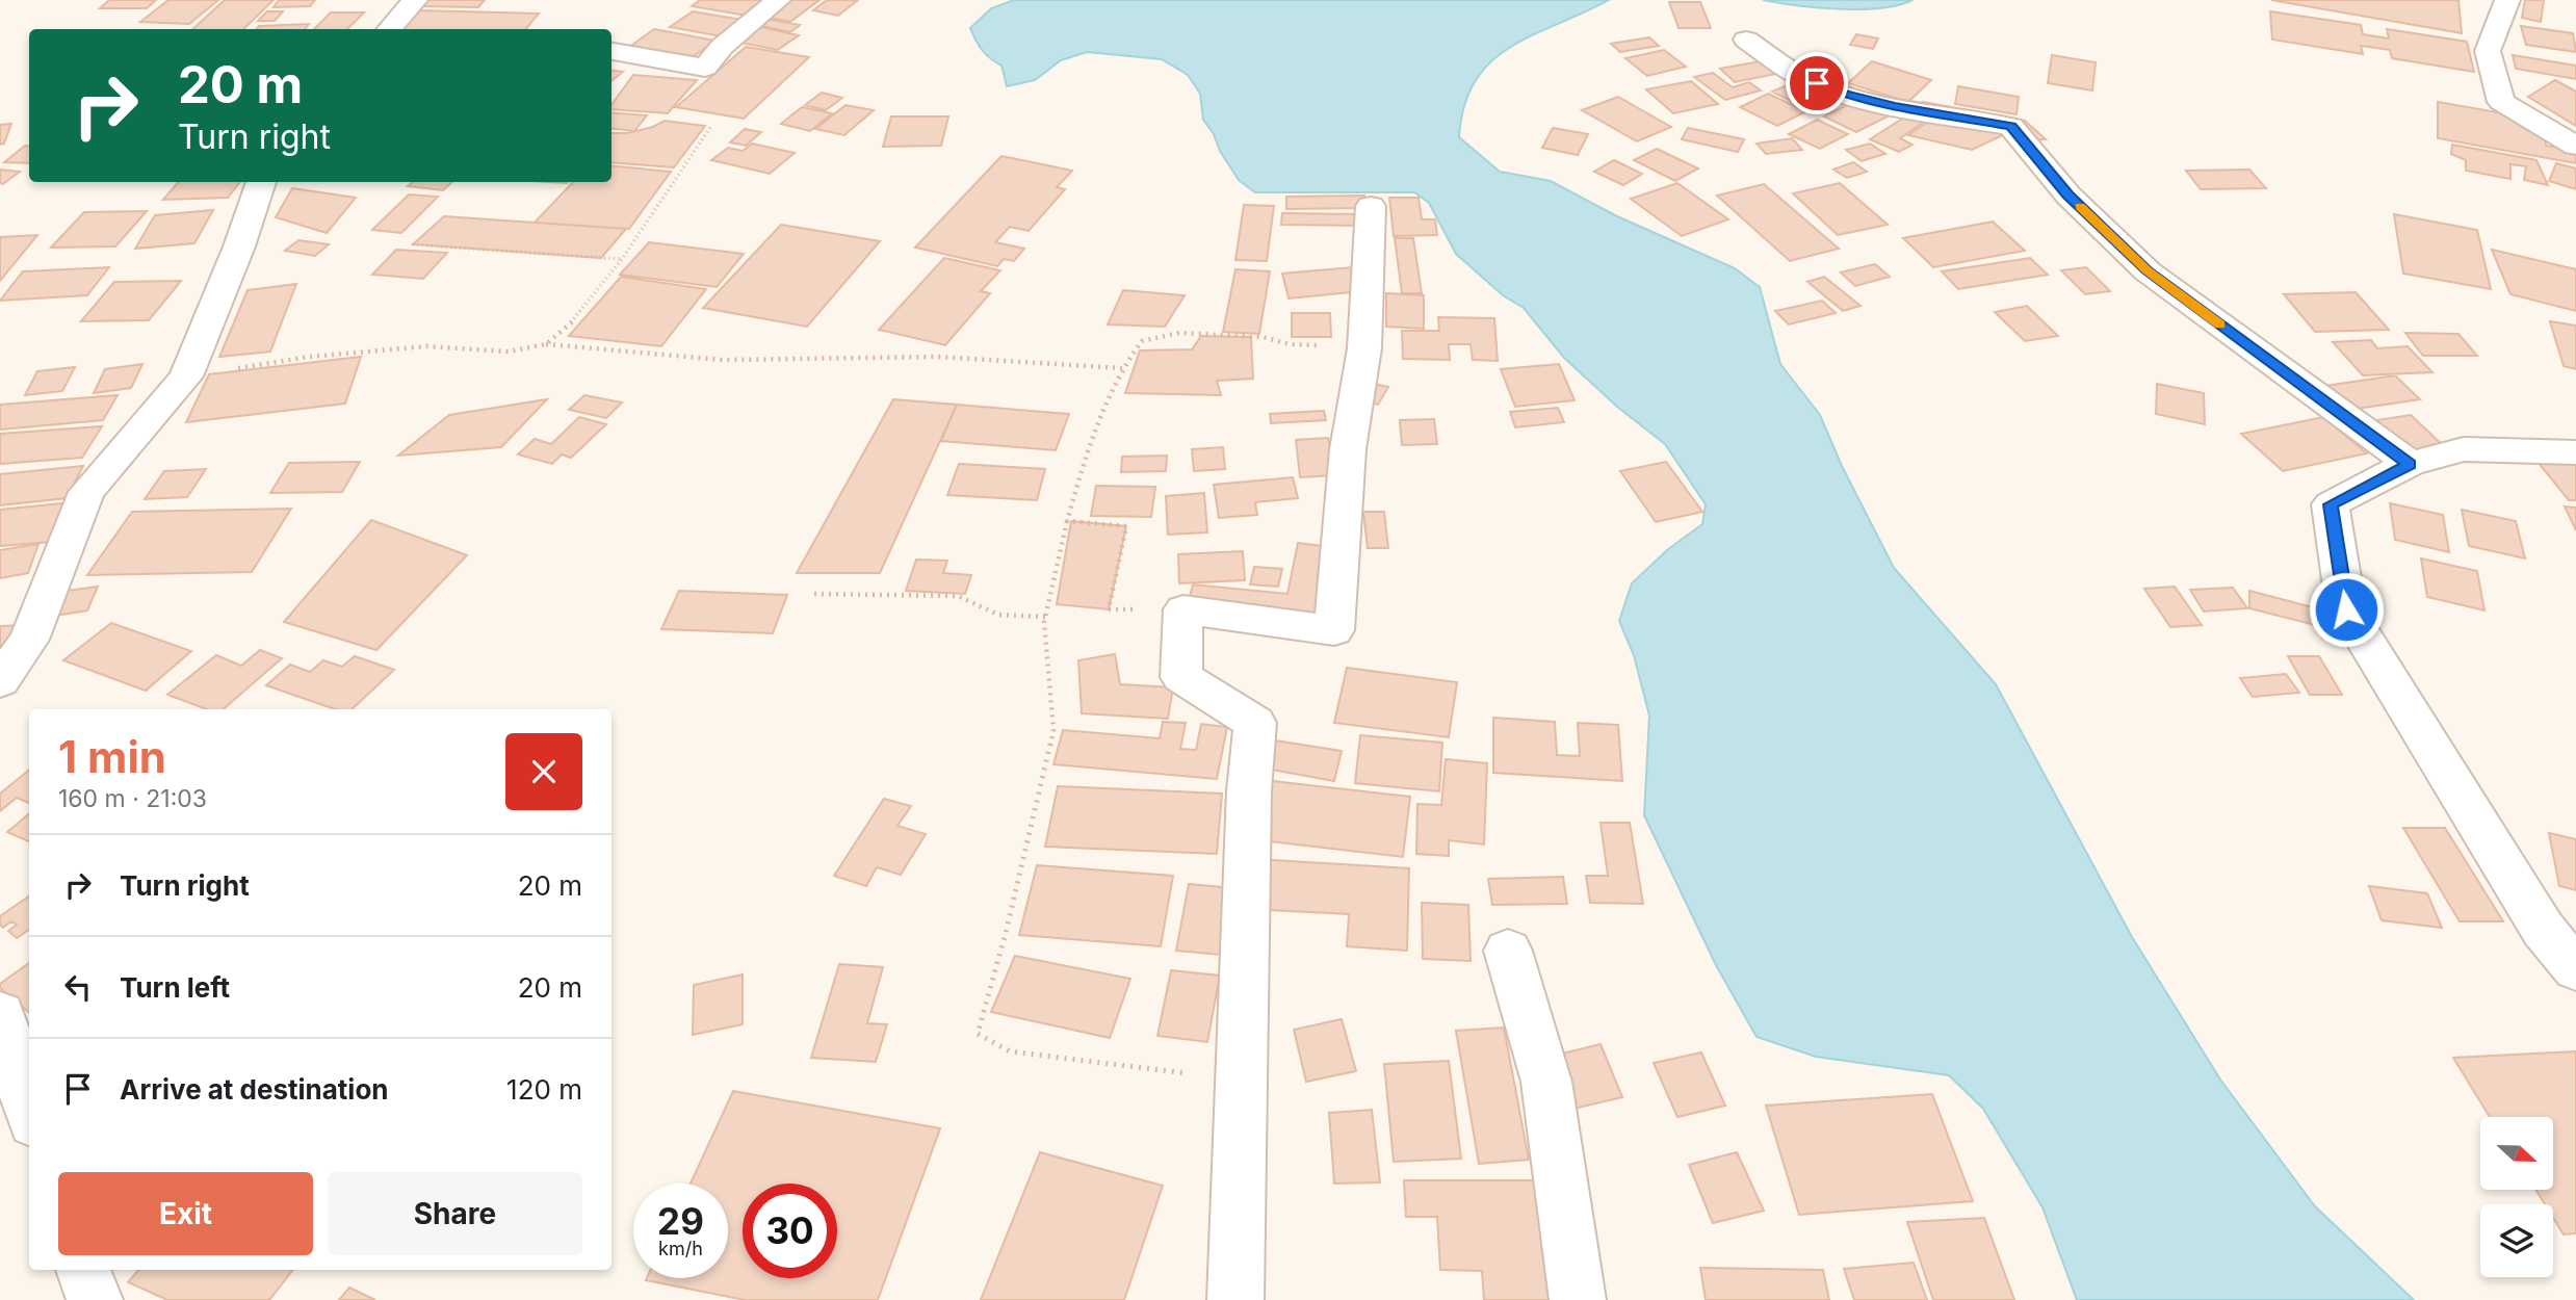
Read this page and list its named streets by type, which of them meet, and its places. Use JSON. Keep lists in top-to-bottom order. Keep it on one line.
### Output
{"north":"right","page":{"turn":["20 m","Turn right"],"heading":["1 min","160 m · 21:03"],"list":[{"name":"Turn right","value":"20 m"},{"name":"Turn left","value":"20 m"},{"name":"Arrive at destination","value":"120 m"}],"buttons":["Exit","Share"],"speed":"29 km/h","limit":"30"}}
